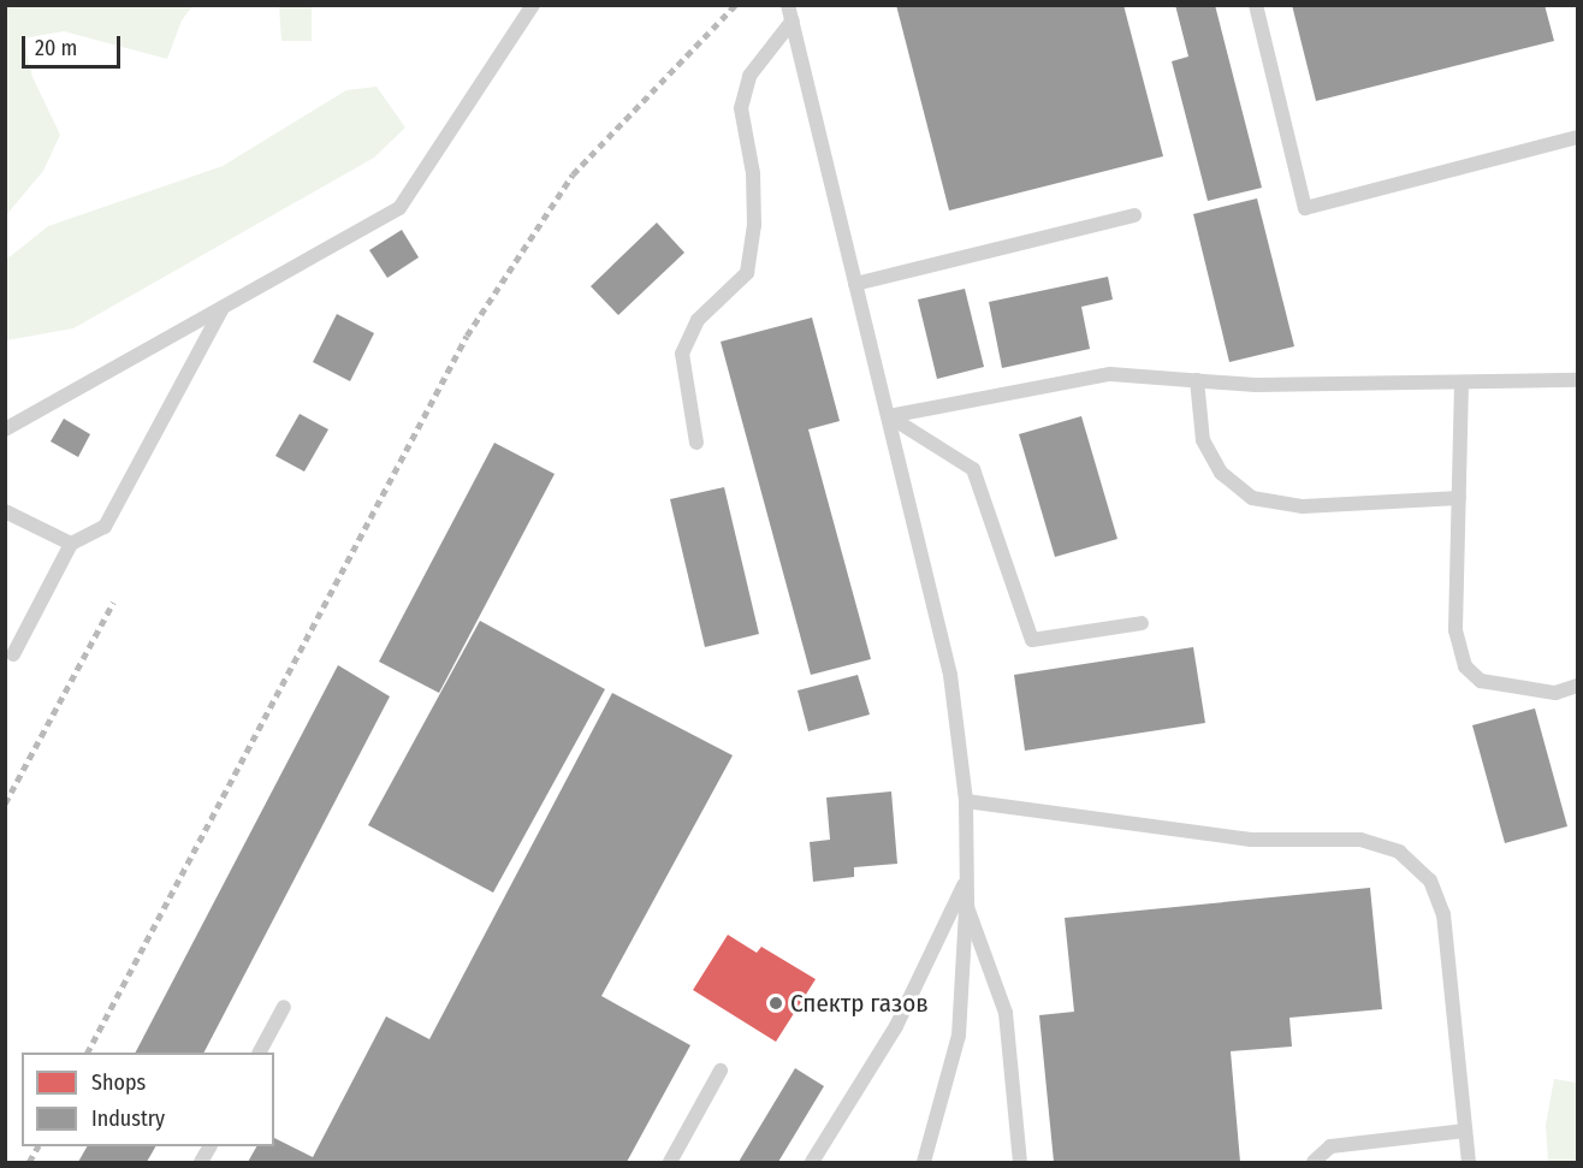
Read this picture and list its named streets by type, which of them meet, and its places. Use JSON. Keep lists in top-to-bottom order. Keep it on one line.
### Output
{"places":["Спектр газов"],"legend":["Shops","Industry"],"scale_bar":"20 m"}
